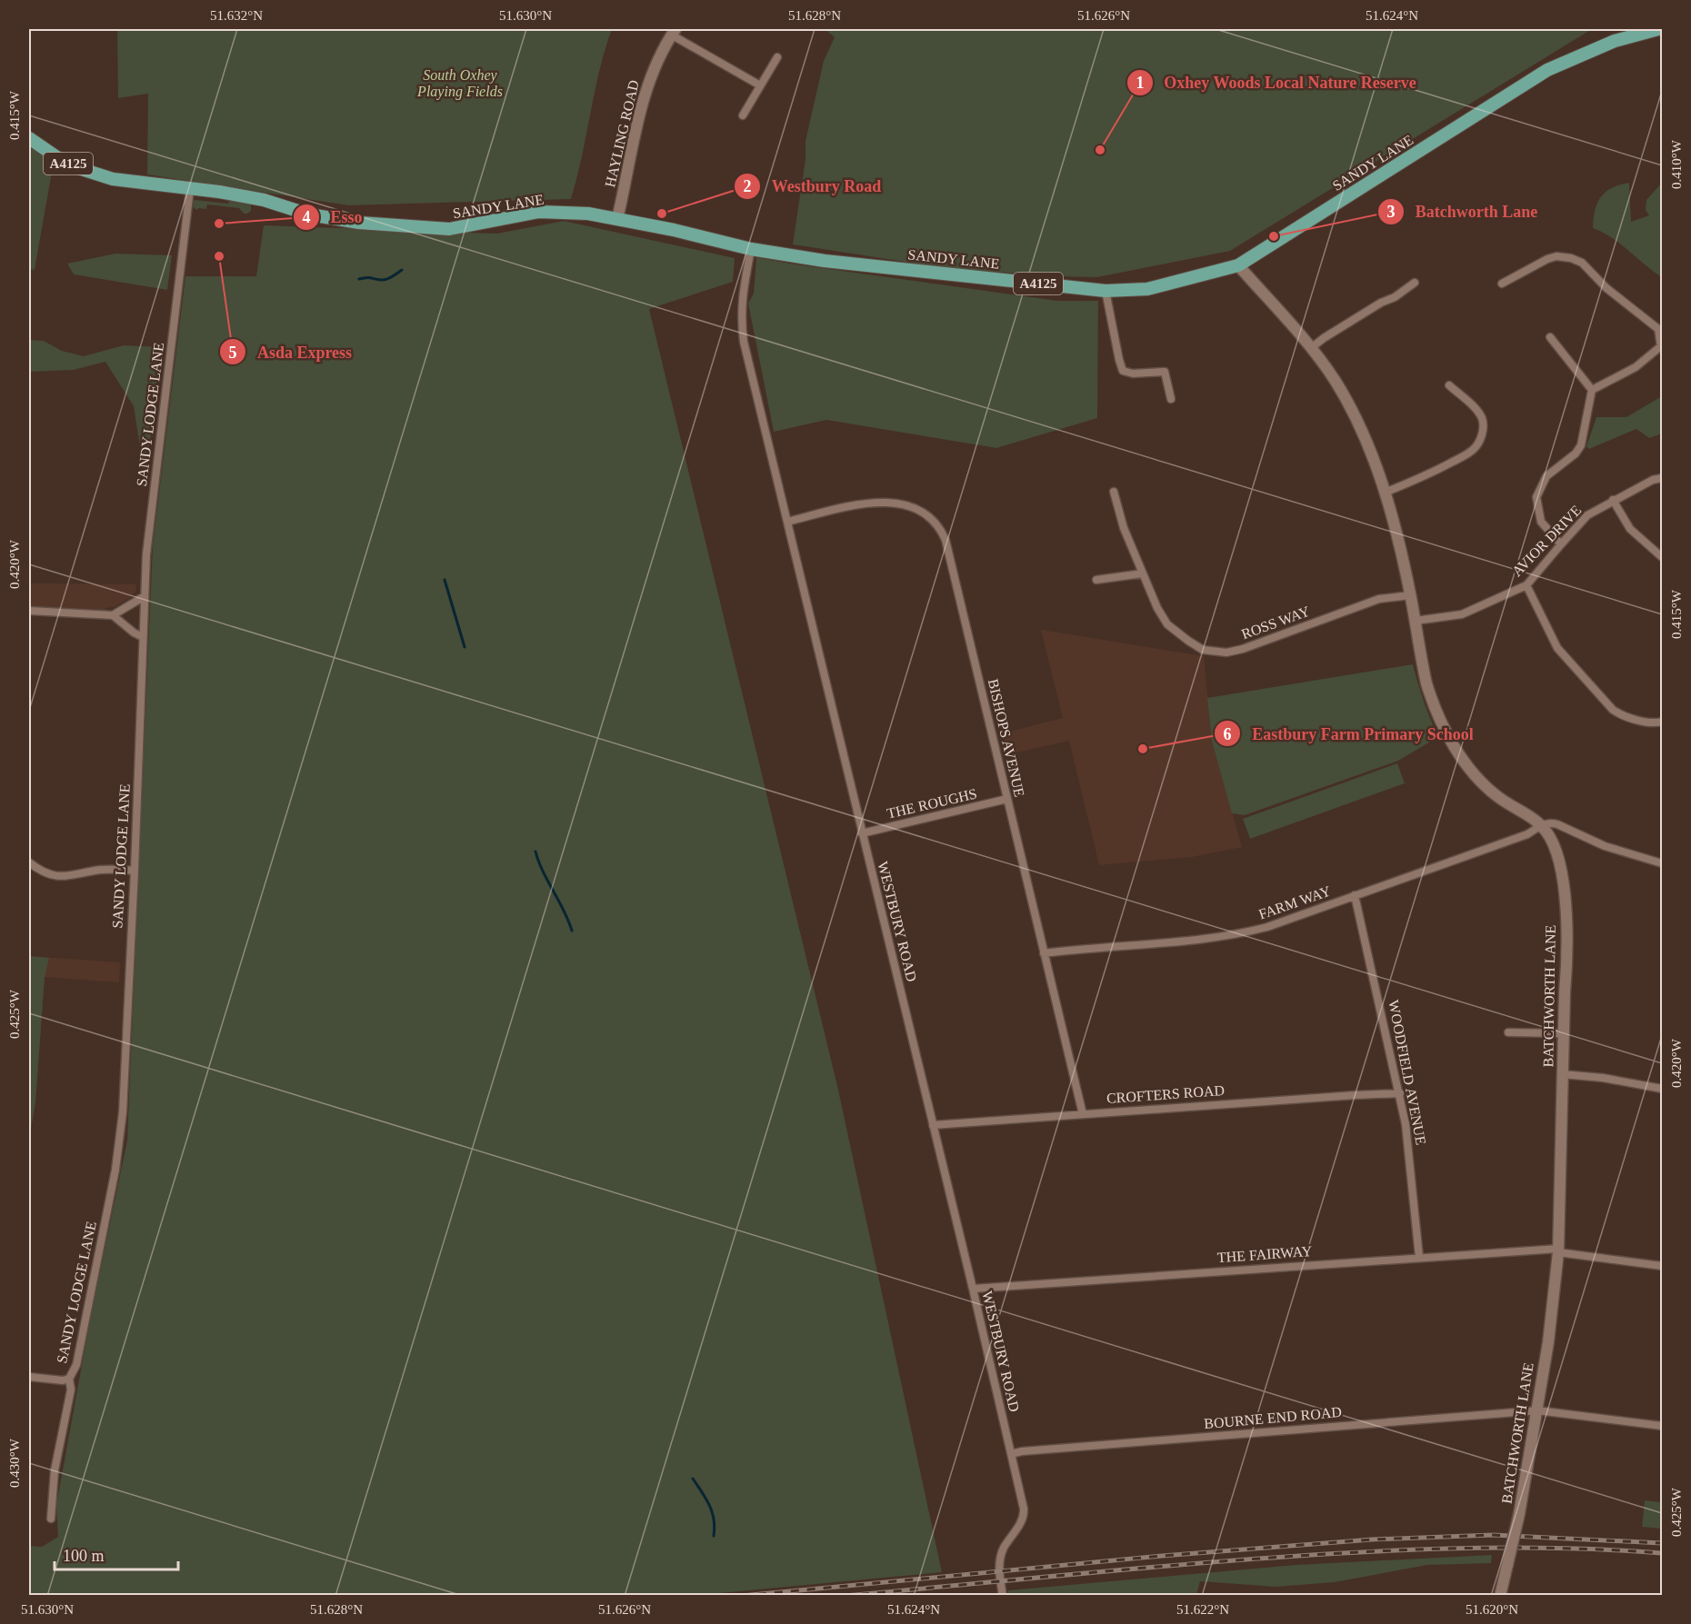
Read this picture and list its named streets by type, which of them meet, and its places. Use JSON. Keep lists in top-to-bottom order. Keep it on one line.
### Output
{"streets":{"main road":["SANDY LANE","A4125"],"street":["HAYLING ROAD","SANDY LODGE LANE","AVIOR DRIVE","ROSS WAY","BISHOPS AVENUE","THE ROUGHS","FARM WAY","WESTBURY ROAD","BATCHWORTH LANE","WOODFIELD AVENUE","CROFTERS ROAD","THE FAIRWAY","BOURNE END ROAD"]},"crossings":[["HAYLING ROAD","SANDY LANE"],["SANDY LANE","A4125"],["SANDY LANE","SANDY LODGE LANE"],["SANDY LANE","WESTBURY ROAD"],["SANDY LANE","BATCHWORTH LANE"],["A4125","SANDY LODGE LANE"],["AVIOR DRIVE","BATCHWORTH LANE"],["ROSS WAY","BATCHWORTH LANE"],["BISHOPS AVENUE","THE ROUGHS"],["BISHOPS AVENUE","FARM WAY"],["BISHOPS AVENUE","WESTBURY ROAD"],["BISHOPS AVENUE","CROFTERS ROAD"],["THE ROUGHS","WESTBURY ROAD"],["FARM WAY","BATCHWORTH LANE"],["FARM WAY","WOODFIELD AVENUE"],["WESTBURY ROAD","CROFTERS ROAD"],["WESTBURY ROAD","THE FAIRWAY"],["WESTBURY ROAD","BOURNE END ROAD"],["BATCHWORTH LANE","THE FAIRWAY"],["BATCHWORTH LANE","BOURNE END ROAD"],["WOODFIELD AVENUE","CROFTERS ROAD"],["WOODFIELD AVENUE","THE FAIRWAY"]],"parks":["South Oxhey Playing Fields"],"places":["Oxhey Woods Local Nature Reserve","Westbury Road","Esso","Batchworth Lane","Asda Express","Eastbury Farm Primary School"],"scale_bar":"100 m","coordinates":["51.632°N","51.630°N","51.628°N","51.626°N","51.624°N","0.415°W","0.410°W","0.420°W","0.425°W","0.430°W","51.622°N","51.620°N"]}
